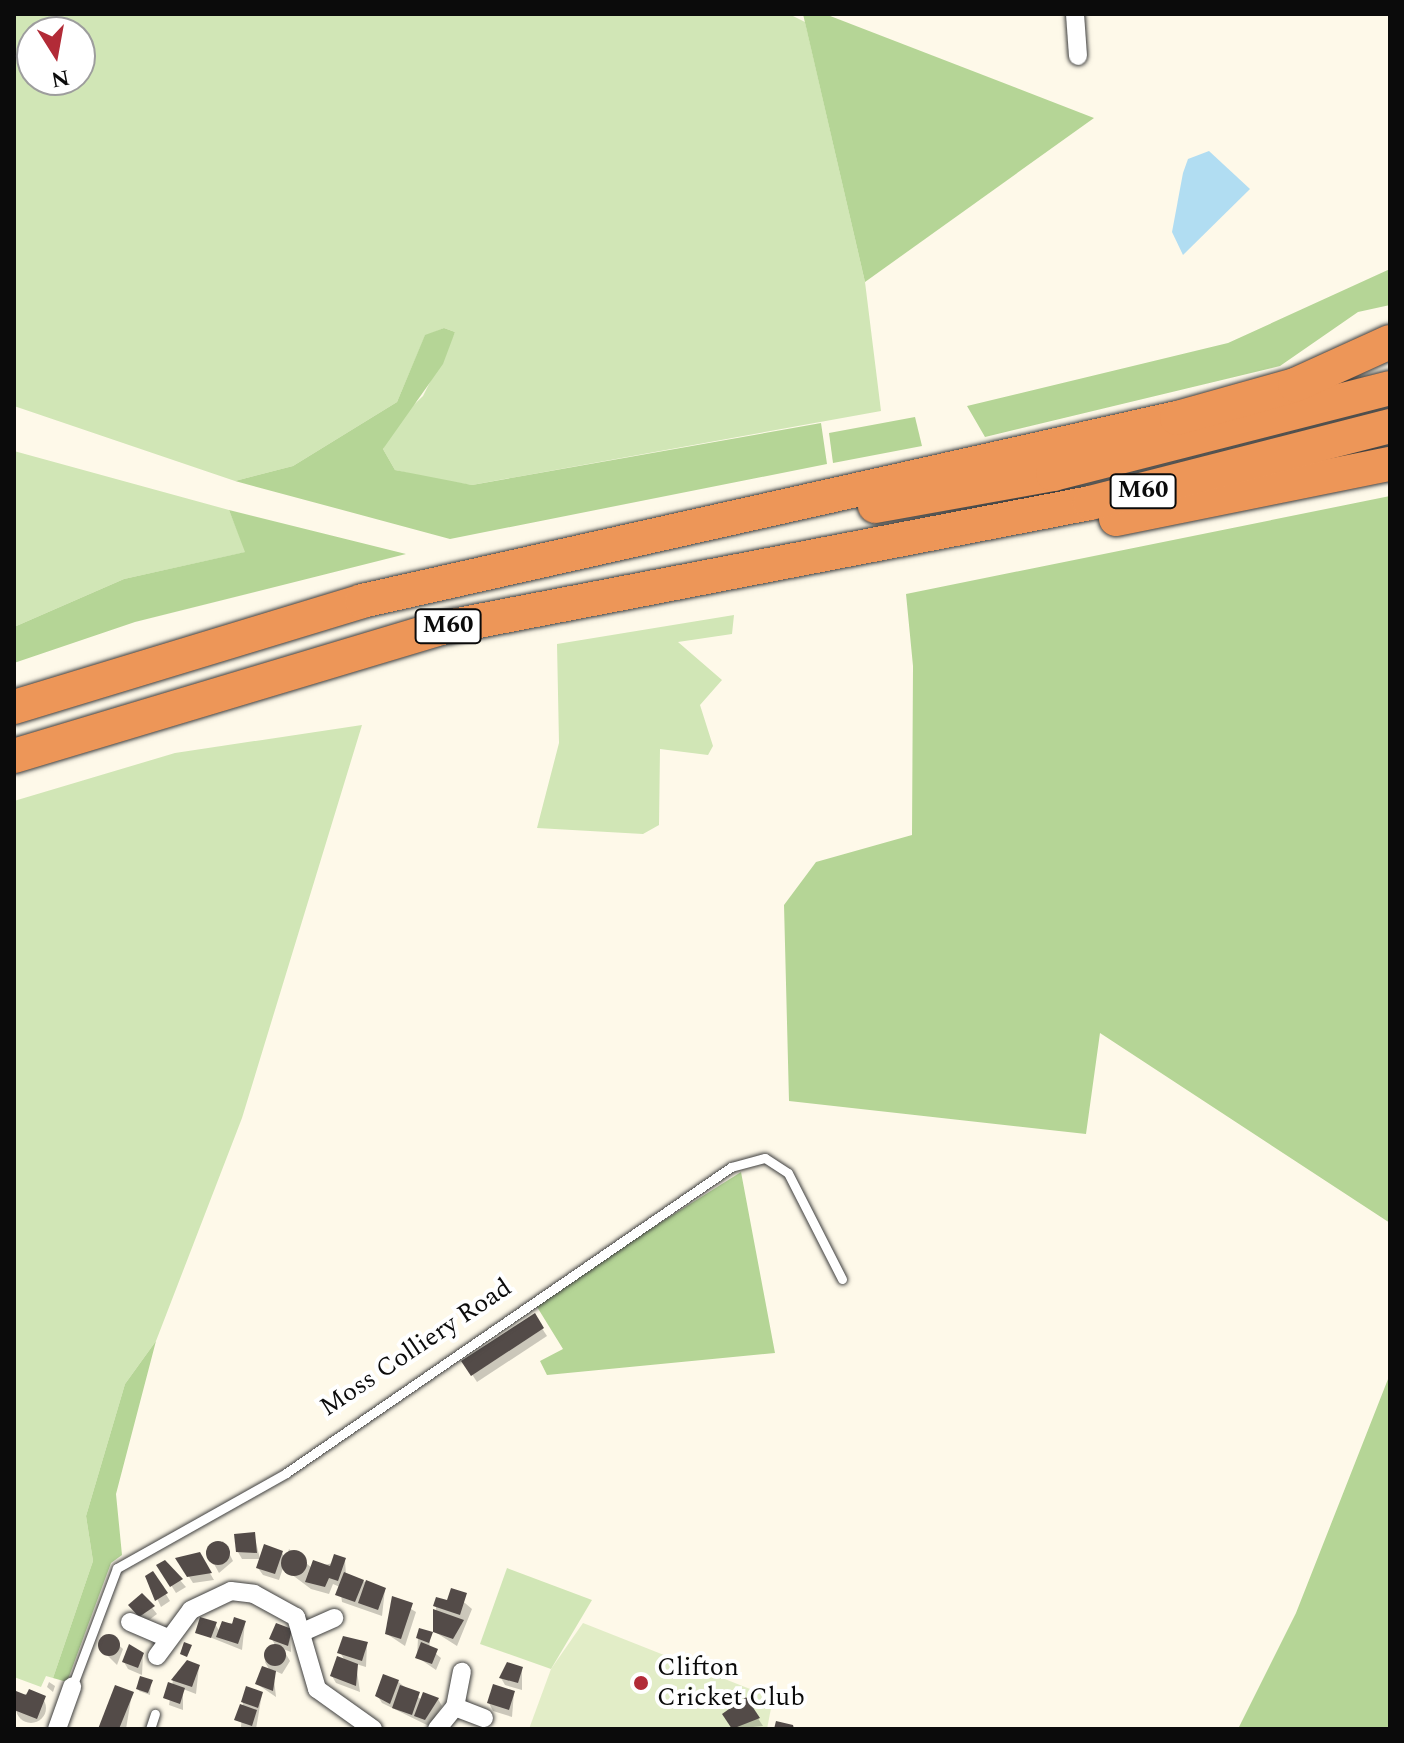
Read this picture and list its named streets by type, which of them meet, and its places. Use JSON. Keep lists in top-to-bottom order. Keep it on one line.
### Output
{"streets":{"highway":["M60"],"street":["Moss Colliery Road"]},"places":["Clifton Cricket Club"],"north":"bottom"}
